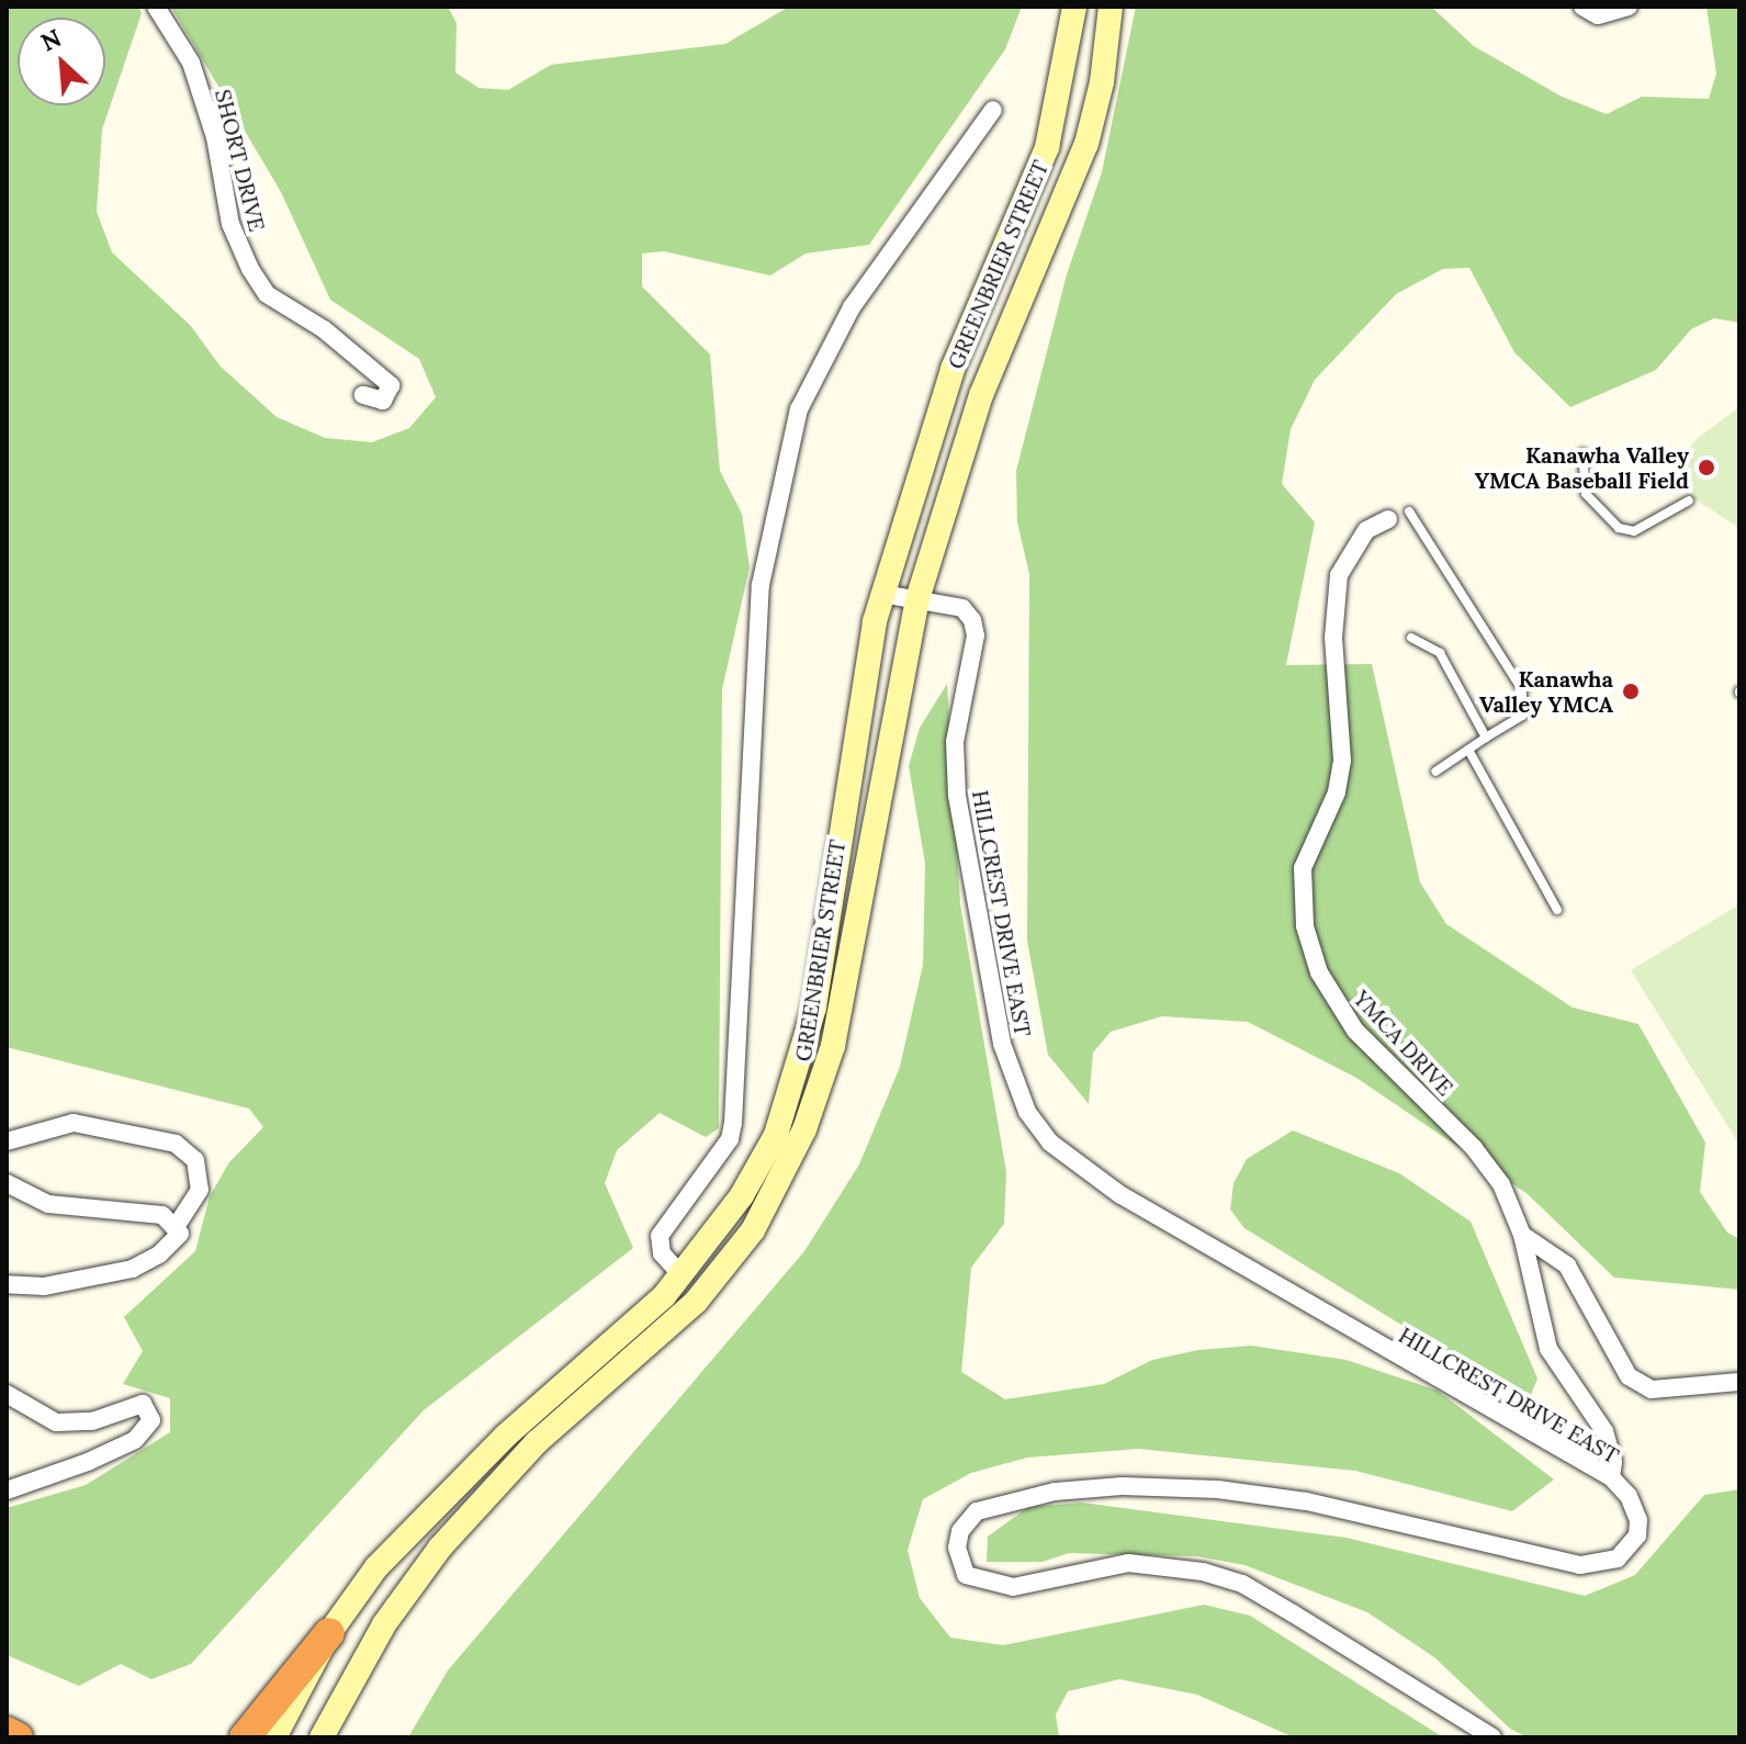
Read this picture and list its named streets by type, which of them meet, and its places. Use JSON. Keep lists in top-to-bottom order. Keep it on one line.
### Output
{"streets":{"main road":["GREENBRIER STREET"],"street":["SHORT DRIVE","HILLCREST DRIVE EAST","YMCA DRIVE"]},"crossings":[["GREENBRIER STREET","HILLCREST DRIVE EAST"],["HILLCREST DRIVE EAST","YMCA DRIVE"]],"places":["Kanawha Valley YMCA Baseball Field","Kanawha Valley YMCA"],"north":"top left"}
